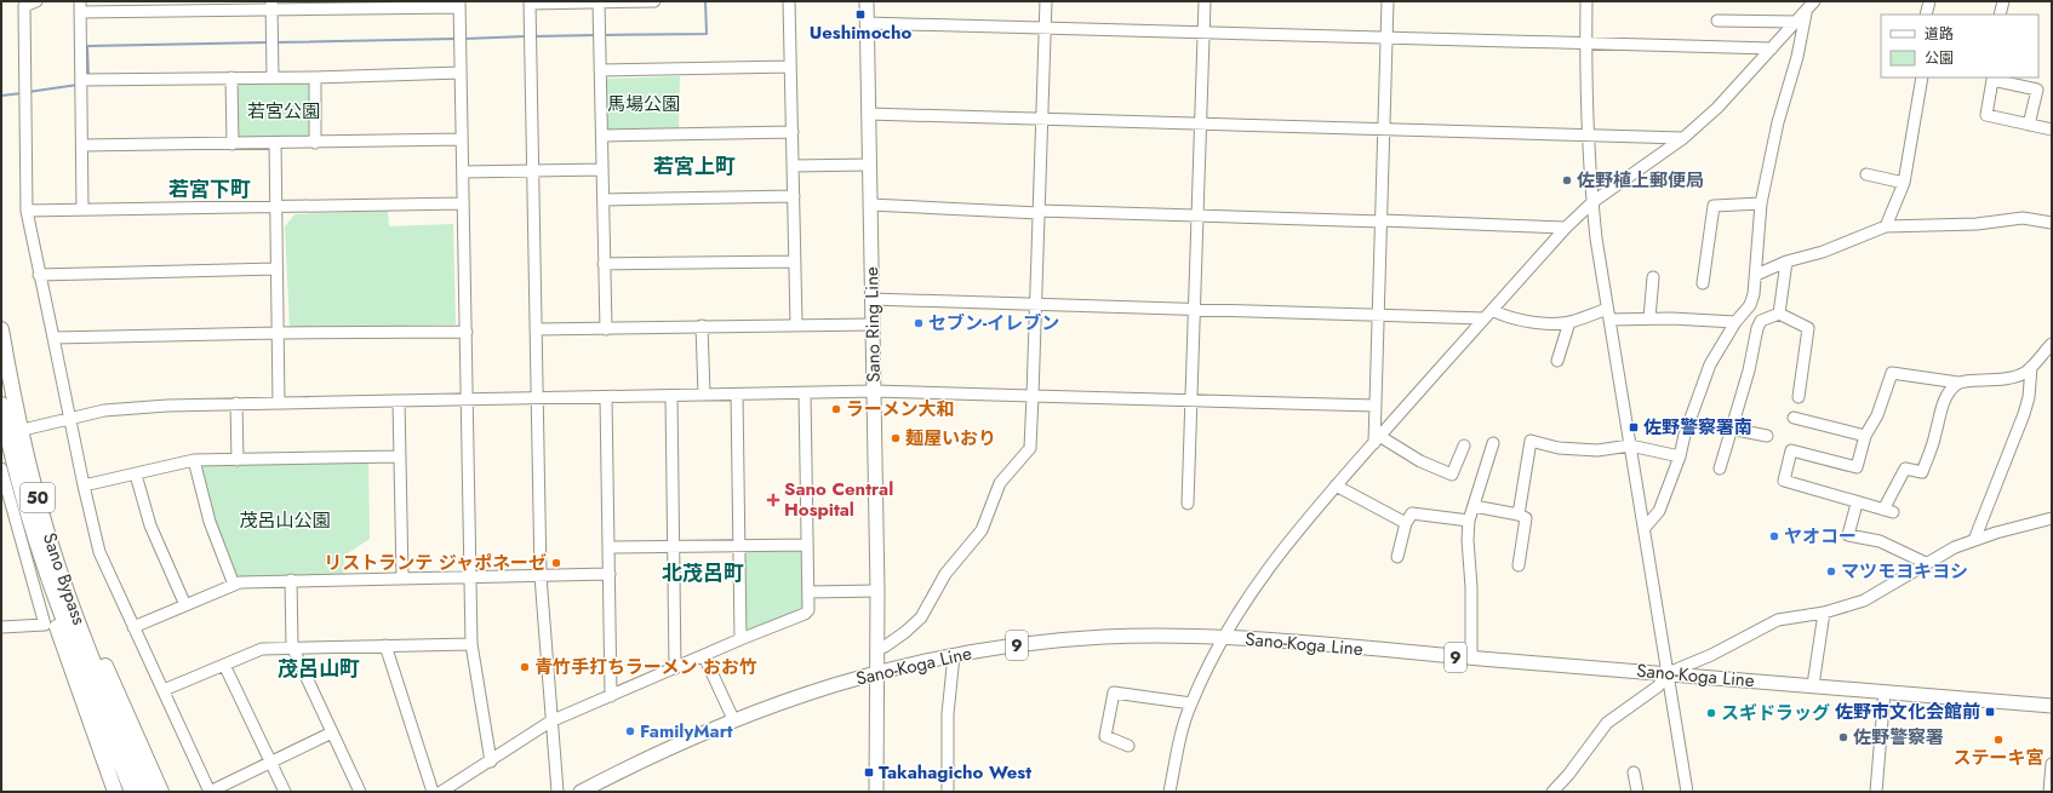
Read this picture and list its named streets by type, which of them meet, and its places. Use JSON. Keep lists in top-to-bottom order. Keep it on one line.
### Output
{"streets":{"highway":["50","Sano Bypass"],"main road":["Sano Ring Line","Sano-Koga Line","9"]},"crossings":[["Sano Ring Line","Sano-Koga Line"]],"districts":["若宮上町","若宮下町","北茂呂町","茂呂山町"],"parks":["馬場公園","若宮公園","茂呂山公園"],"places":{"transit":["Ueshimocho","佐野警察署南","佐野市文化会館前","Takahagicho West"],"other":["佐野植上郵便局","セブン-イレブン","ラーメン大和","麺屋いおり","ヤオコー","リストランテ ジャポネーゼ","マツモヨキヨシ","青竹手打ちラーメン おお竹","スギドラッグ","FamilyMart","佐野警察署","ステーキ宮"],"health":["Sano Central Hospital"]},"legend":["道路","公園"]}
